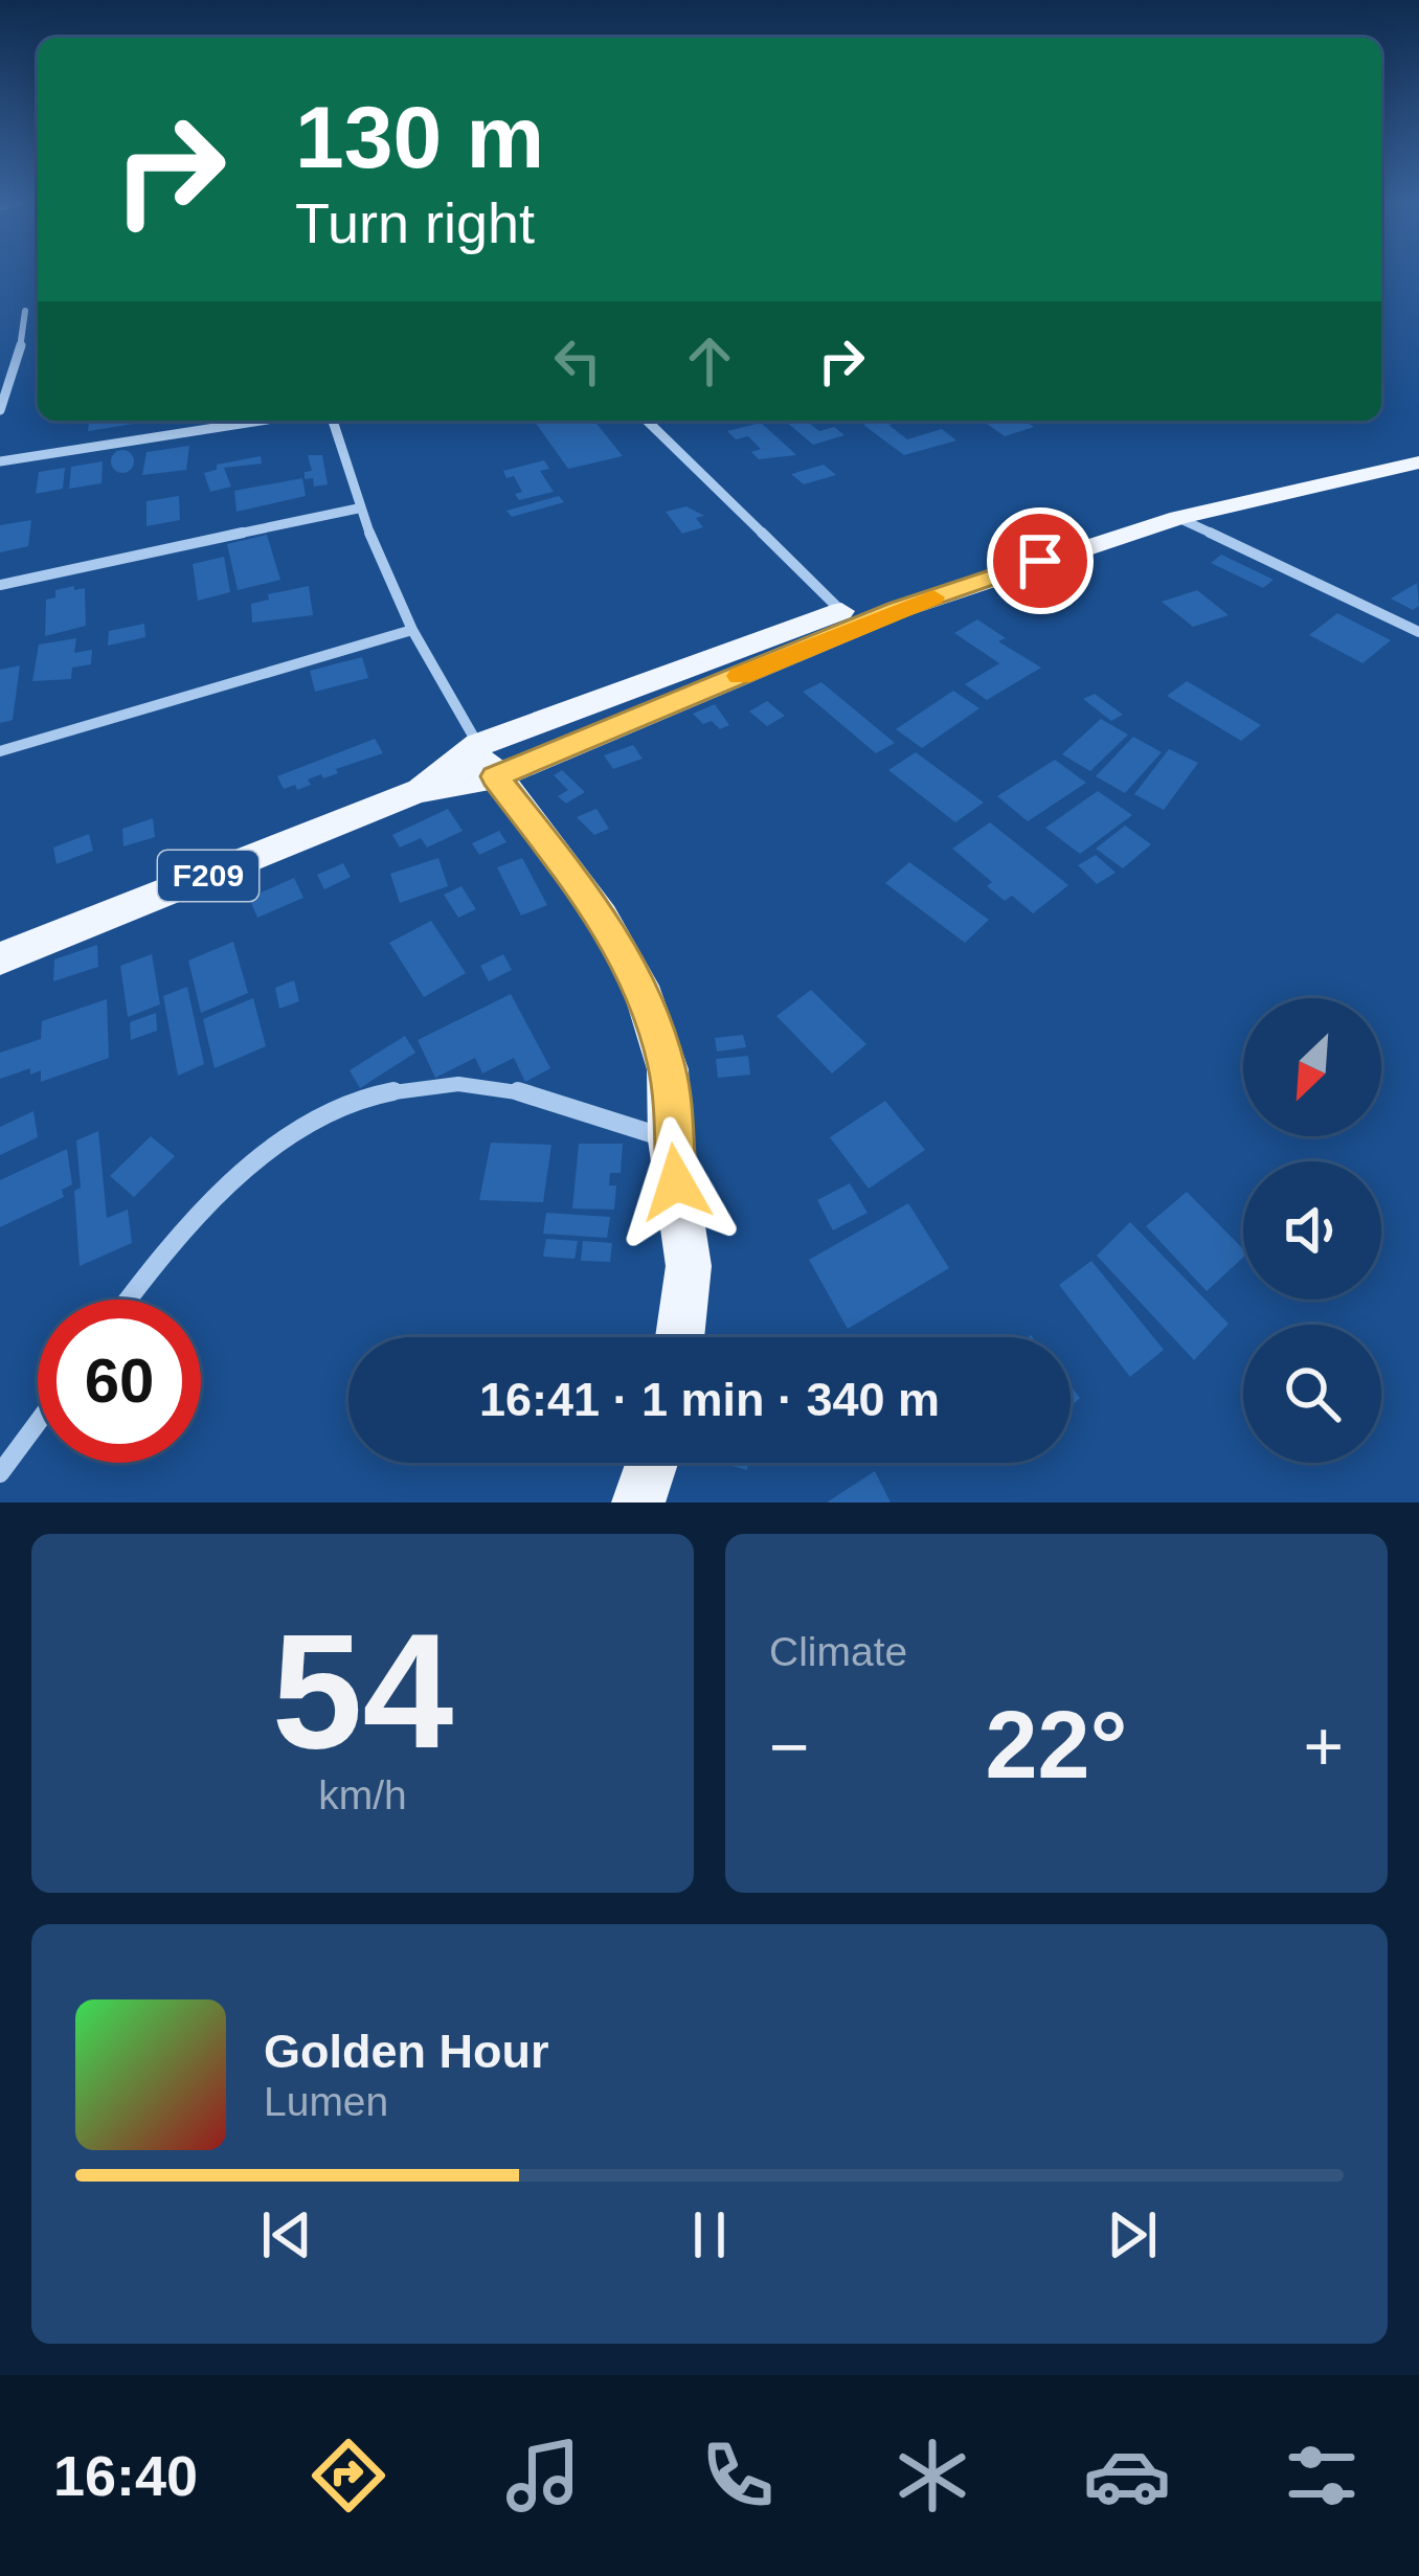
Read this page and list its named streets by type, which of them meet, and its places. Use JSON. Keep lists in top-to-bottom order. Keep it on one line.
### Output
{"streets":{"main road":["F209"]},"north":"bottom left","page":{"turn":["130 m","Turn right"],"limit":"60","trip":"16:41 · 1 min · 340 m","tile":[["54","km/h"],"Climate"],"heat":["−","22°","+"],"song":["Golden Hour","Lumen"],"tabs":"16:40"}}
